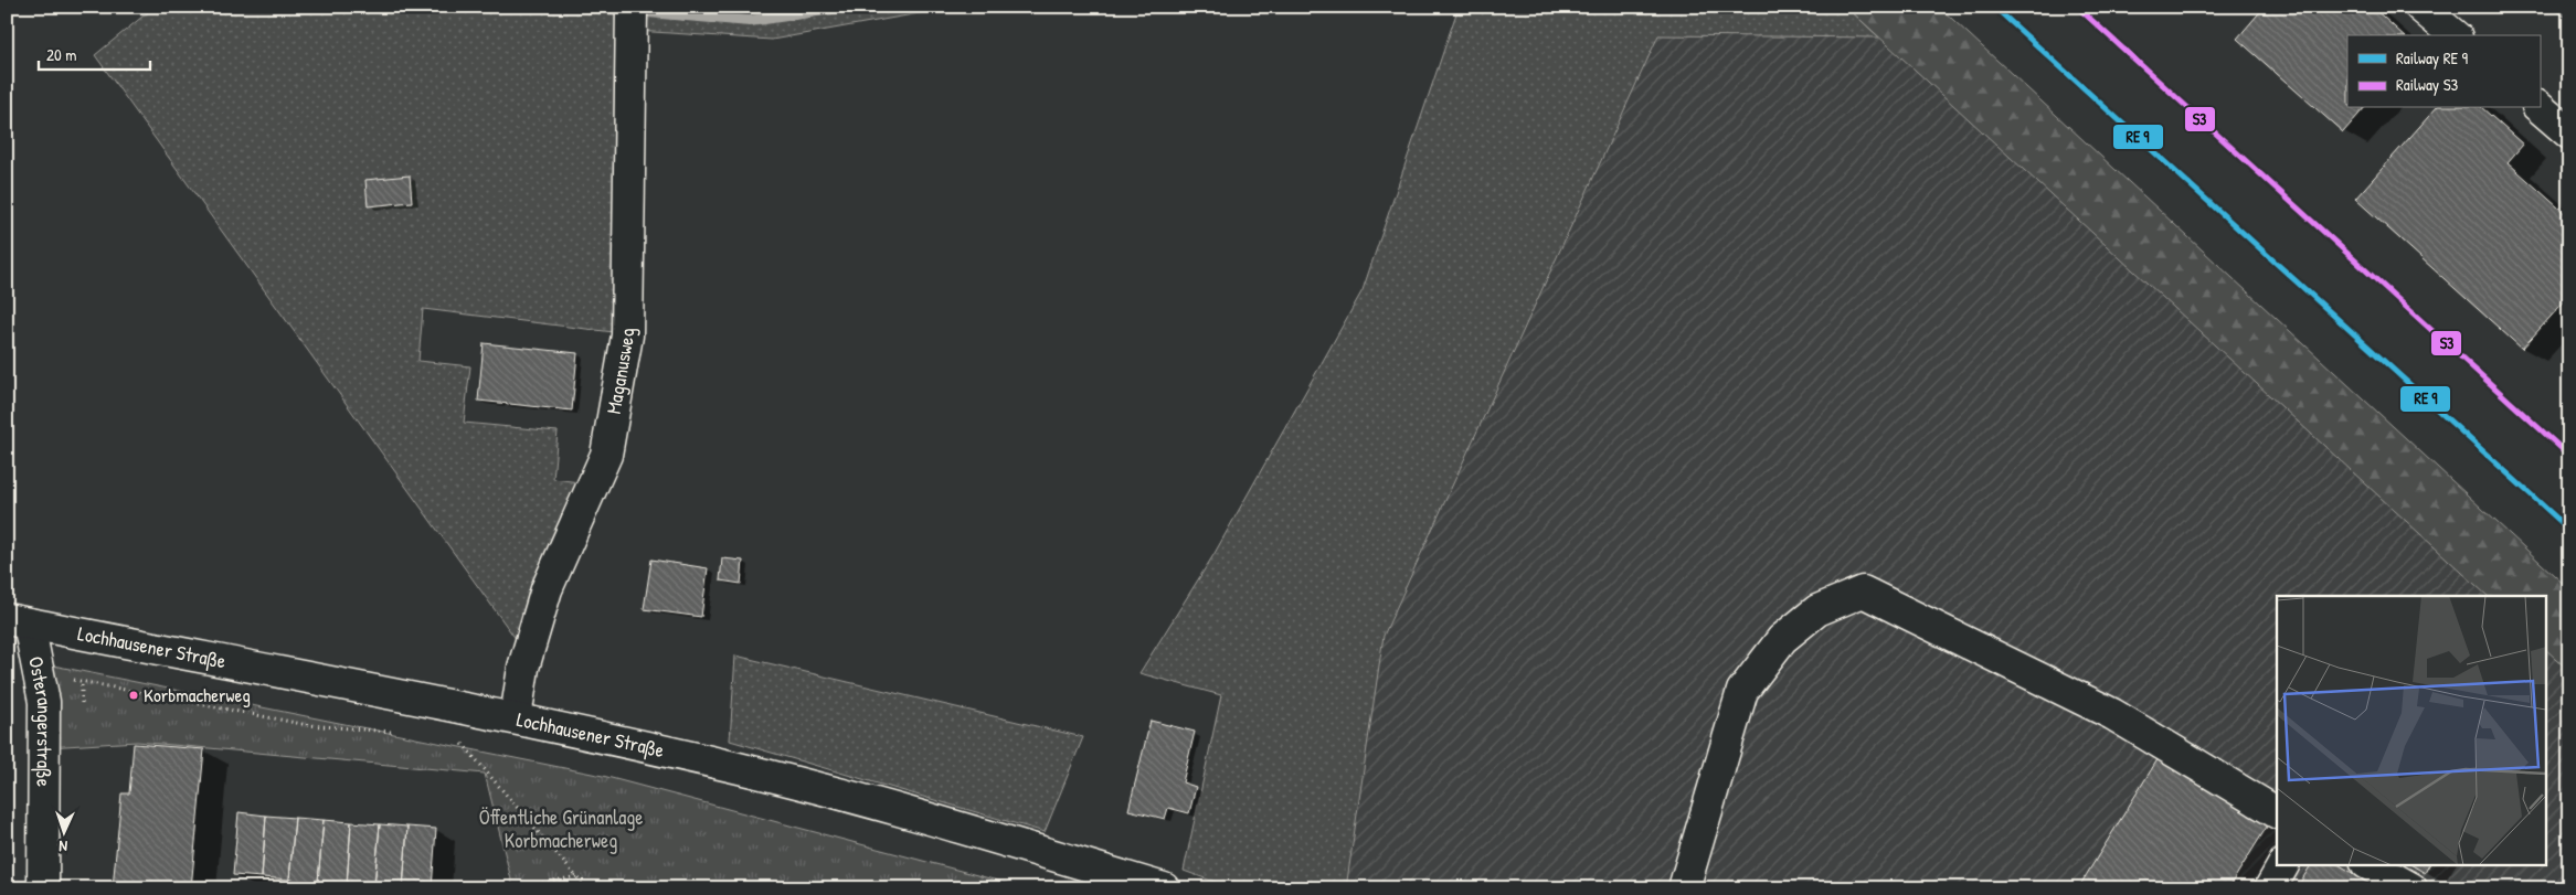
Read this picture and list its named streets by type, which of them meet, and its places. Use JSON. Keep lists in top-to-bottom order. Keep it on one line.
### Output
{"streets":{"main road":["Maganusweg","Lochhausener Straße","Osterangerstraße"]},"crossings":[["Maganusweg","Lochhausener Straße"],["Lochhausener Straße","Osterangerstraße"]],"parks":["Öffentliche Grünanlage Korbmacherweg"],"places":["Korbmacherweg"],"lines":["rail line S3"],"legend":["Railway RE 9","Railway S3"],"scale_bar":"20 m","north":"bottom"}
